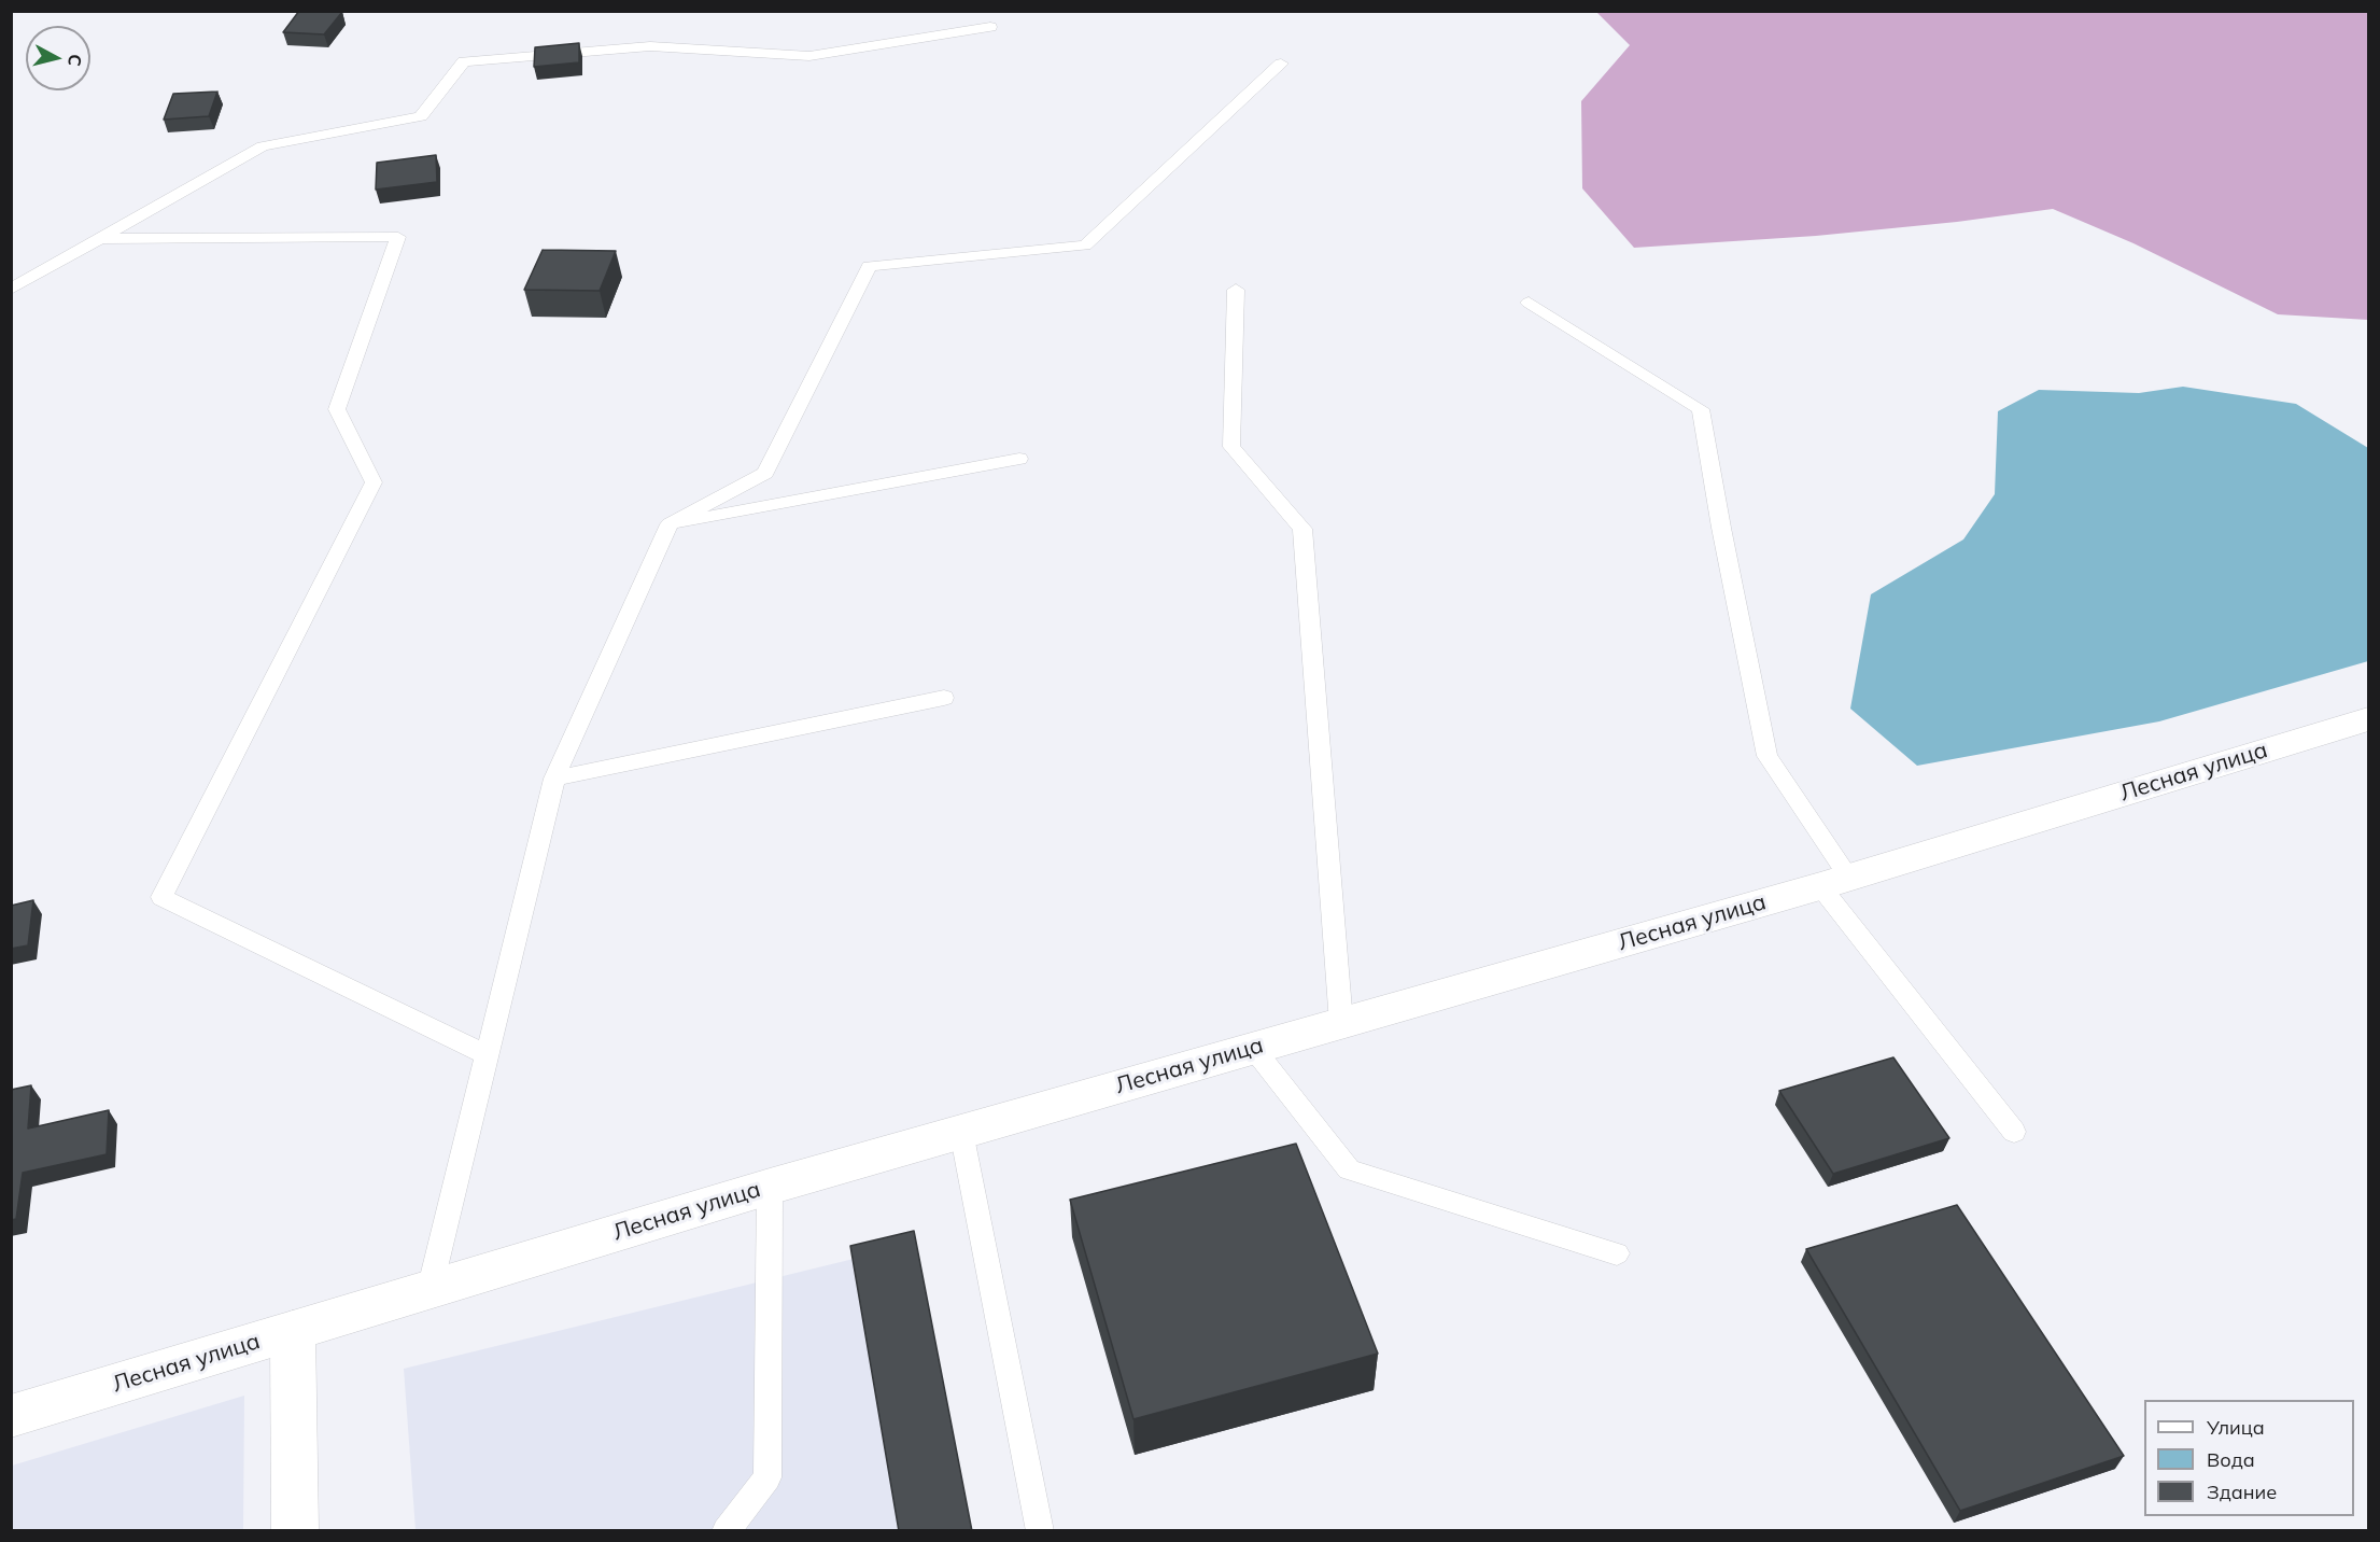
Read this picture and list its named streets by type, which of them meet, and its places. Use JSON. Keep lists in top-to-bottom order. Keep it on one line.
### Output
{"streets":{"street":["Лесная улица"]},"legend":["Улица","Вода","Здание"],"north":"right"}
